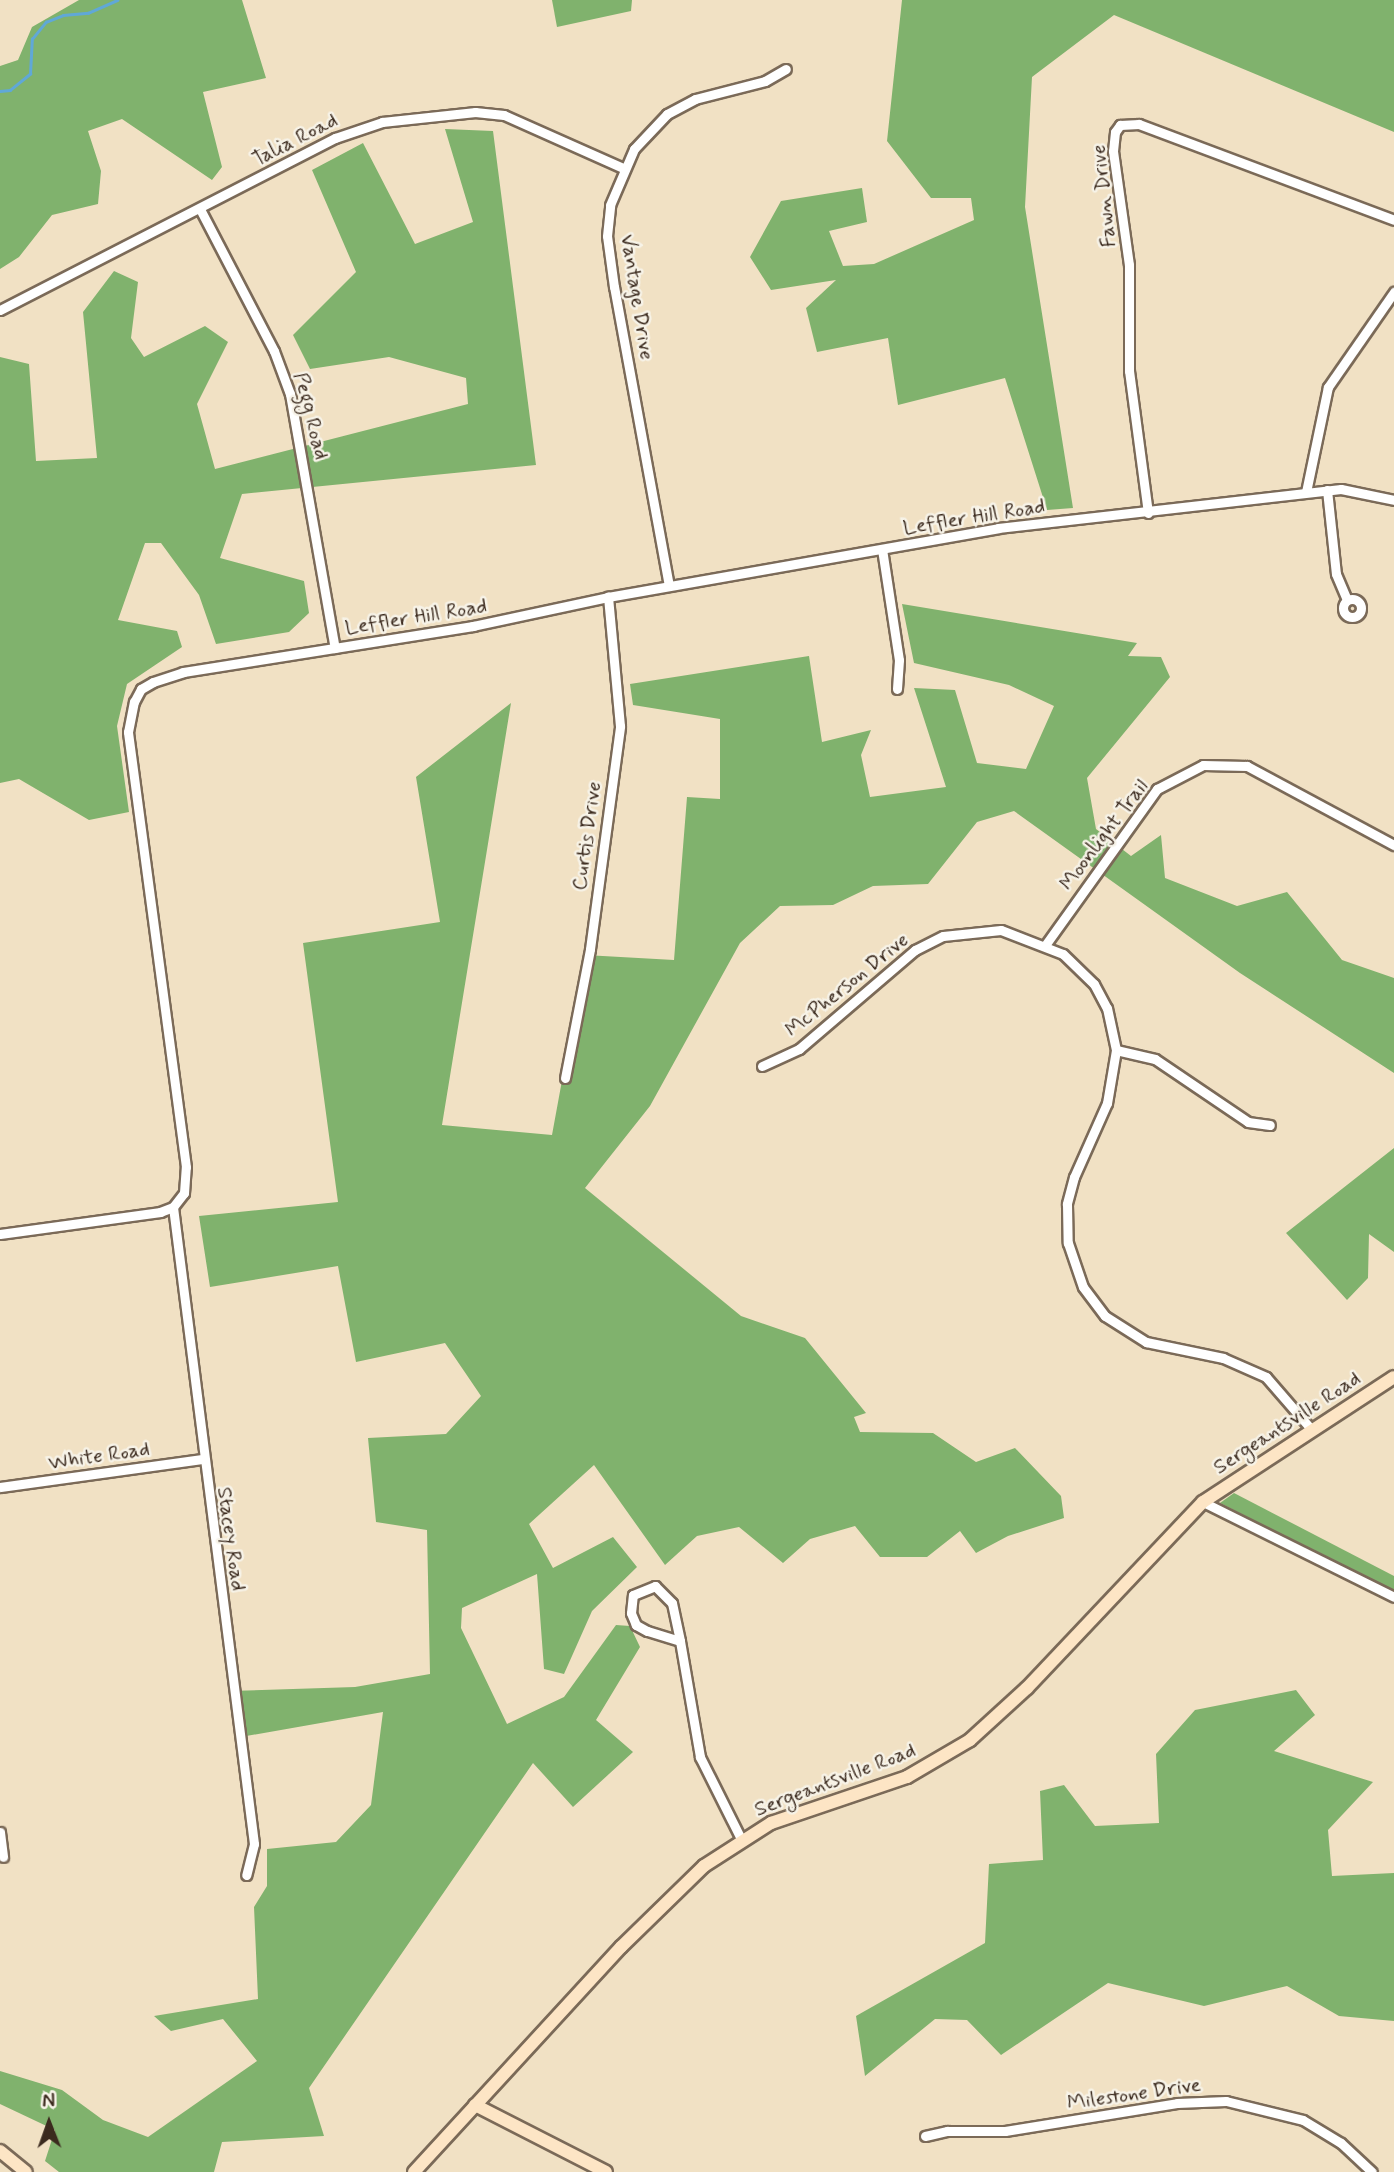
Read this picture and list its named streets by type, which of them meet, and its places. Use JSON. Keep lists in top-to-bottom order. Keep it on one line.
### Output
{"streets":{"main road":["Sergeantsville Road"],"street":["Talia Road","Fawn Drive","Vantage Drive","Pegg Road","Leffler Hill Road","Moonlight Trail","Curtis Drive","McPherson Drive","White Road","Stacey Road","Milestone Drive"]},"crossings":[["Talia Road","Vantage Drive"],["Talia Road","Pegg Road"],["Fawn Drive","Leffler Hill Road"],["Vantage Drive","Leffler Hill Road"],["Pegg Road","Leffler Hill Road"],["Leffler Hill Road","Curtis Drive"],["Leffler Hill Road","Stacey Road"],["Moonlight Trail","McPherson Drive"],["McPherson Drive","Sergeantsville Road"],["White Road","Stacey Road"]],"north":"top"}
